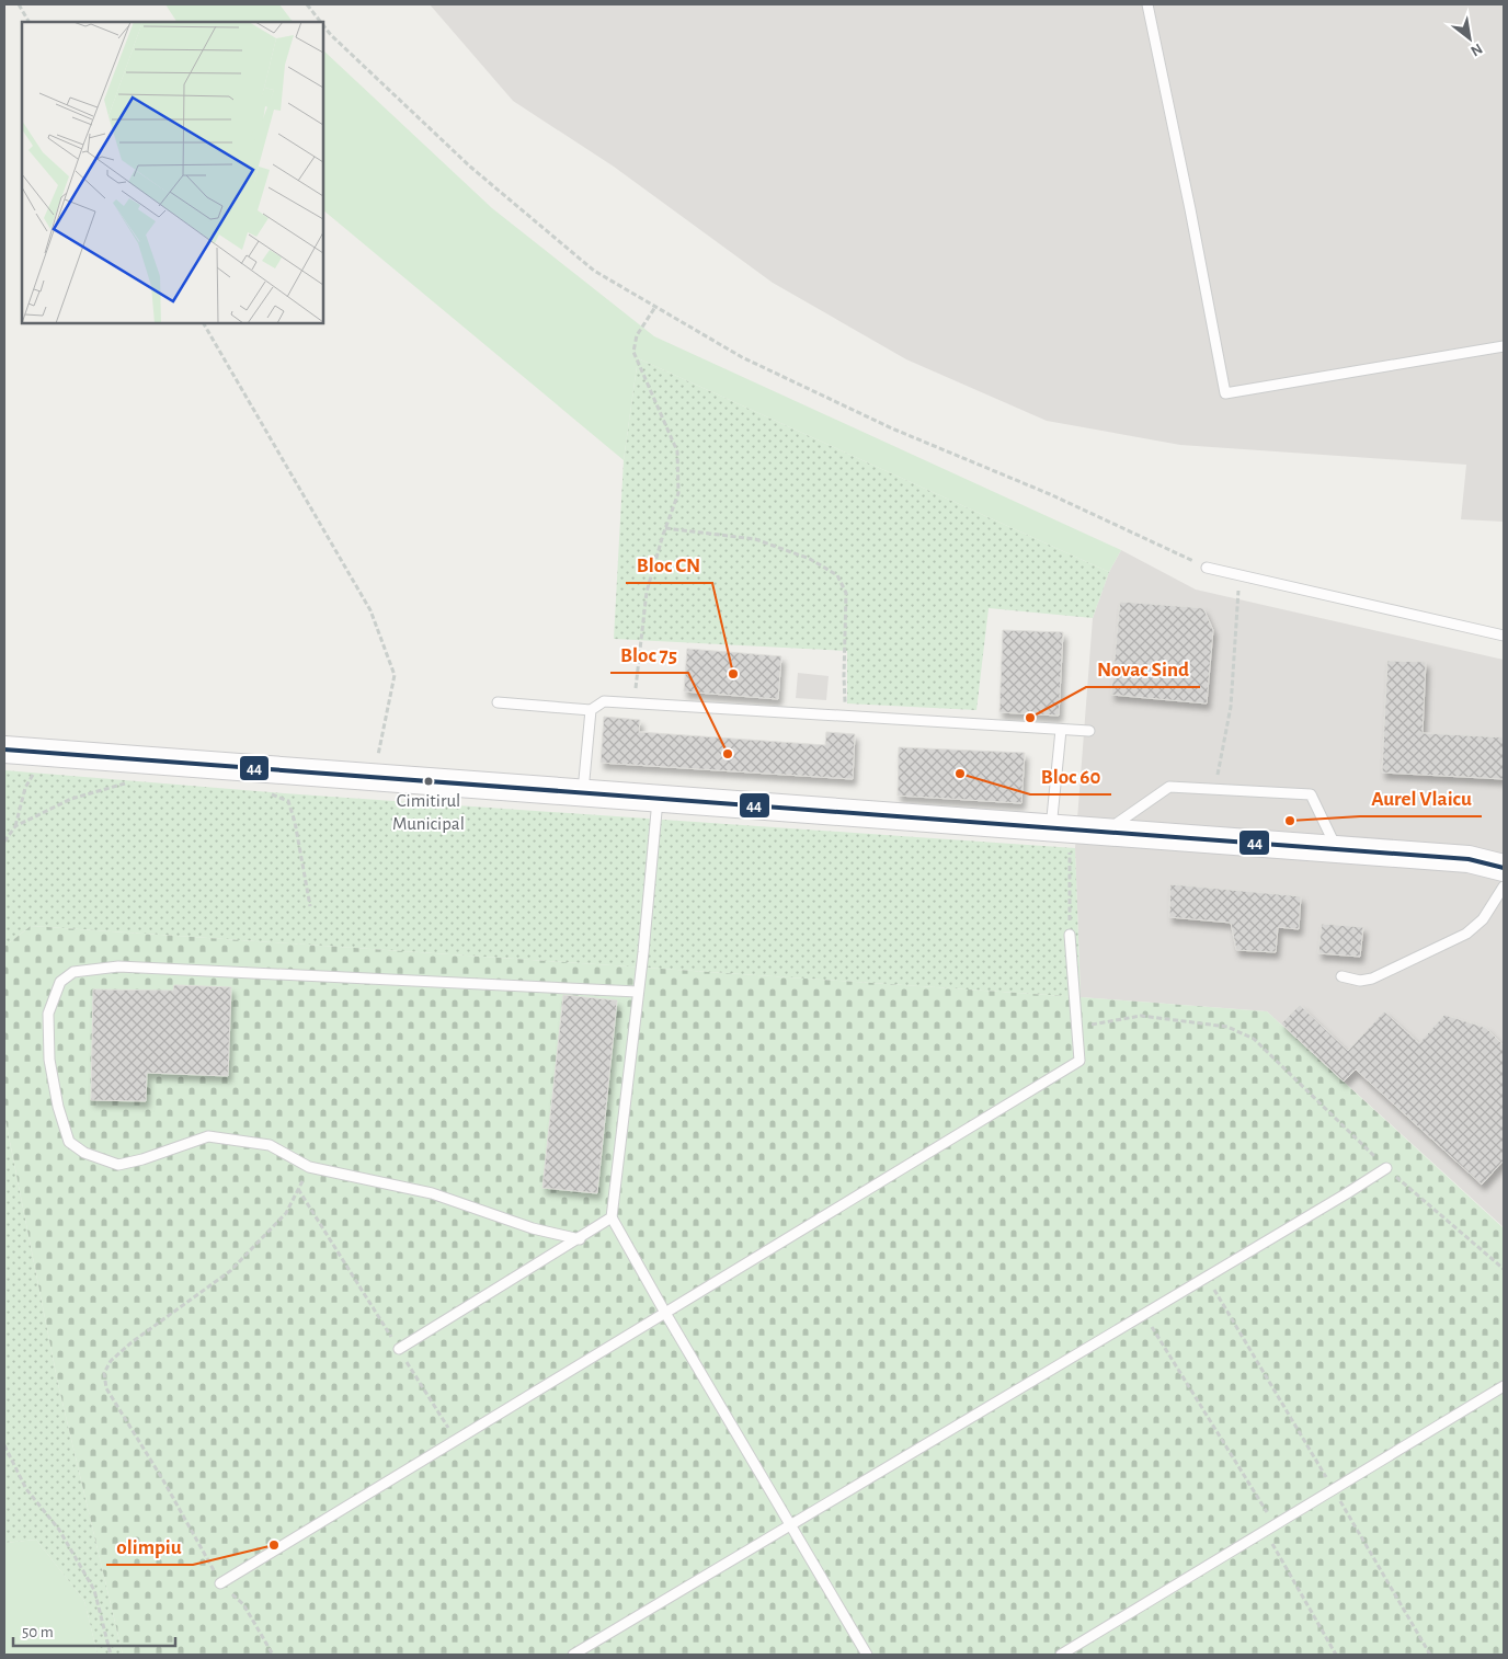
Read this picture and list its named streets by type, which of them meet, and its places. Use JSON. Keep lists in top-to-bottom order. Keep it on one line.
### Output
{"places":["Bloc CN","Novac Sind","Bloc 75","Bloc 60","Cimitirul Municipal","Aurel Vlaicu","olimpiu"],"lines":["transit line 44"],"scale_bar":"50 m","north":"bottom right"}
